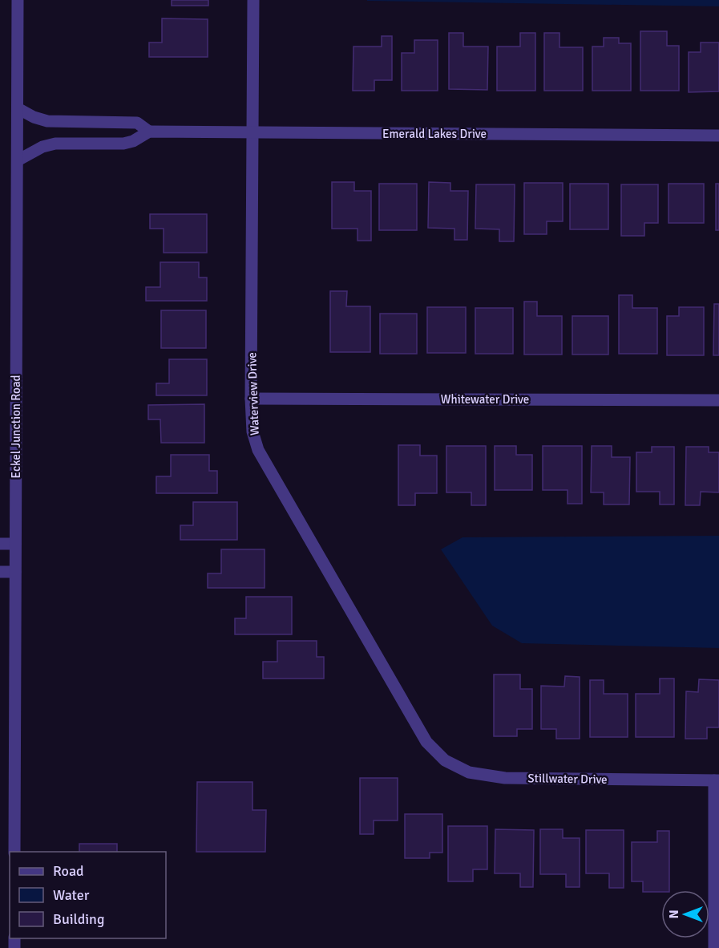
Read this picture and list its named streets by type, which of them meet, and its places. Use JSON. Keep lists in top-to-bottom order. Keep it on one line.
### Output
{"streets":{"street":["Emerald Lakes Drive","Waterview Drive","Whitewater Drive","Eckel Junction Road","Stillwater Drive"]},"crossings":[["Emerald Lakes Drive","Waterview Drive"],["Emerald Lakes Drive","Eckel Junction Road"],["Waterview Drive","Whitewater Drive"],["Waterview Drive","Stillwater Drive"]],"legend":["Road","Water","Building"],"north":"left"}
